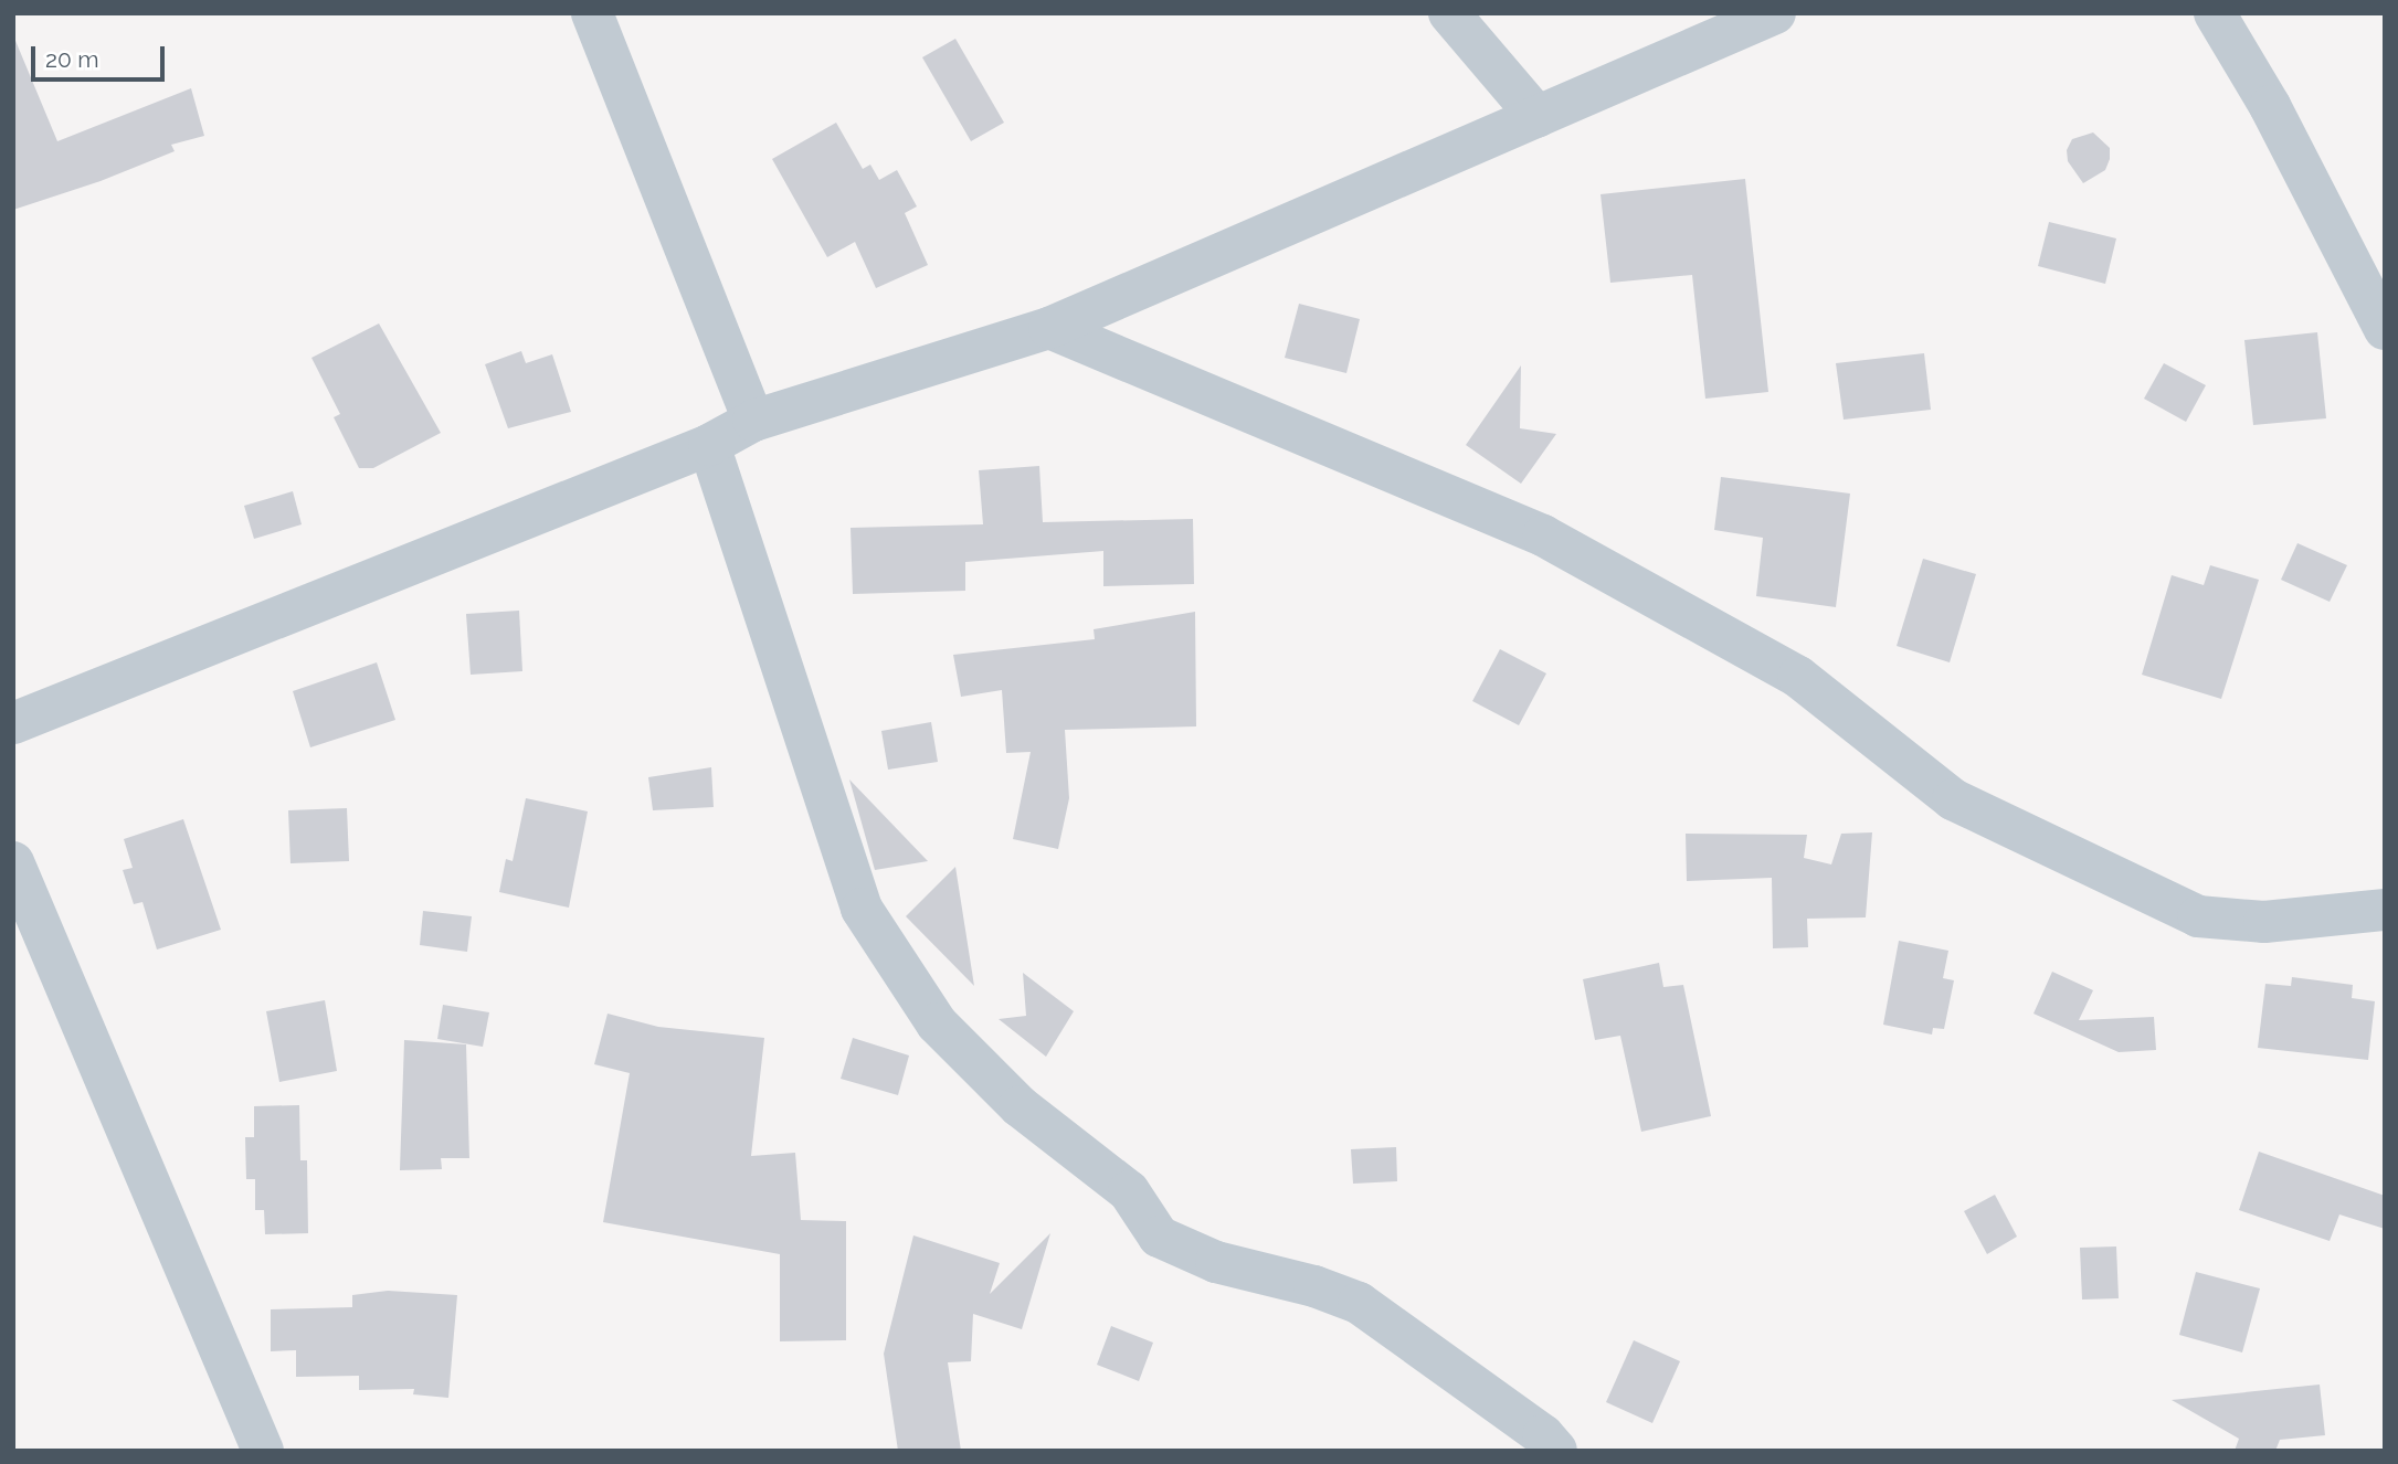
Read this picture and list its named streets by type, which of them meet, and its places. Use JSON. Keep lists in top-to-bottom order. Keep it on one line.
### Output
{"scale_bar":"20 m"}
